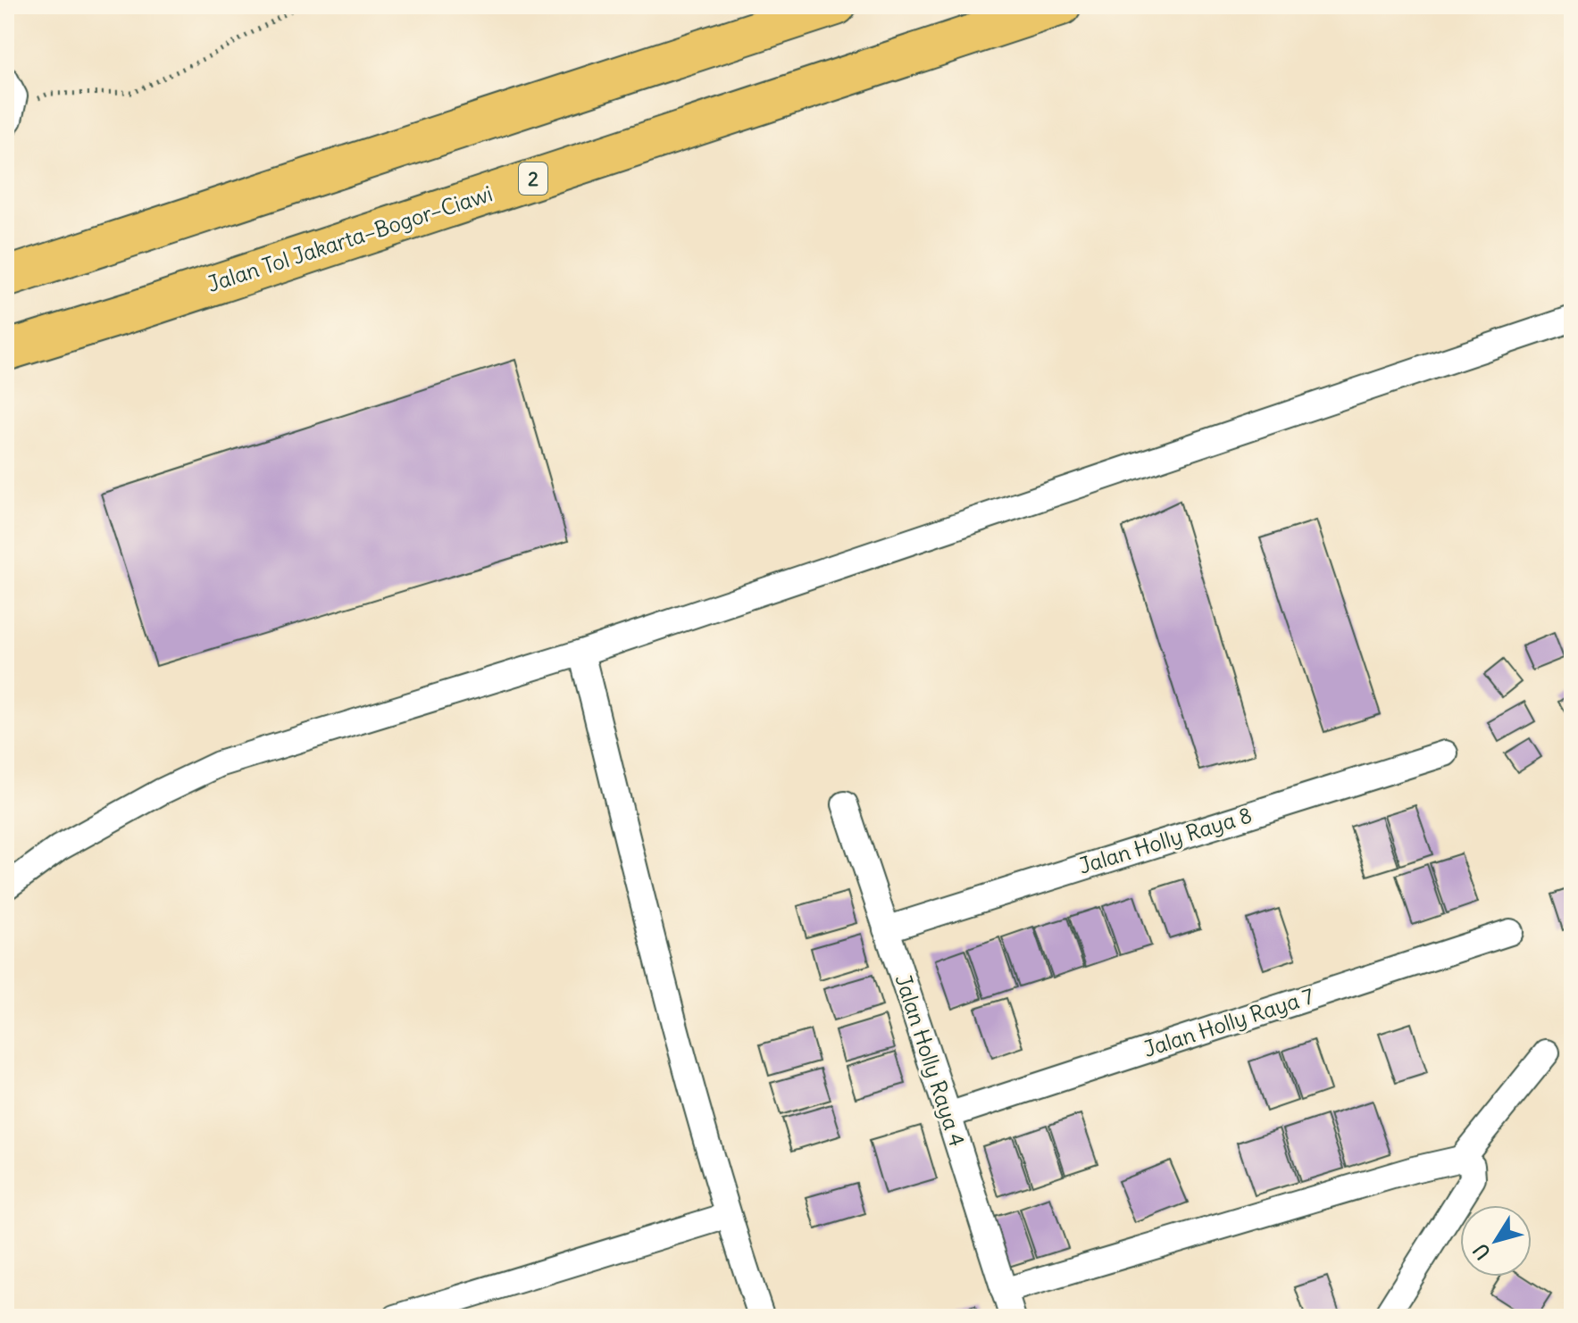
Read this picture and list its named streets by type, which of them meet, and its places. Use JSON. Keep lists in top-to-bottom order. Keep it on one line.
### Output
{"streets":{"highway":["2","Jalan Tol Jakarta–Bogor–Ciawi"],"street":["Jalan Holly Raya 8","Jalan Holly Raya 7","Jalan Holly Raya 4"]},"crossings":[["Jalan Holly Raya 8","Jalan Holly Raya 4"],["Jalan Holly Raya 7","Jalan Holly Raya 4"]],"north":"bottom left"}
